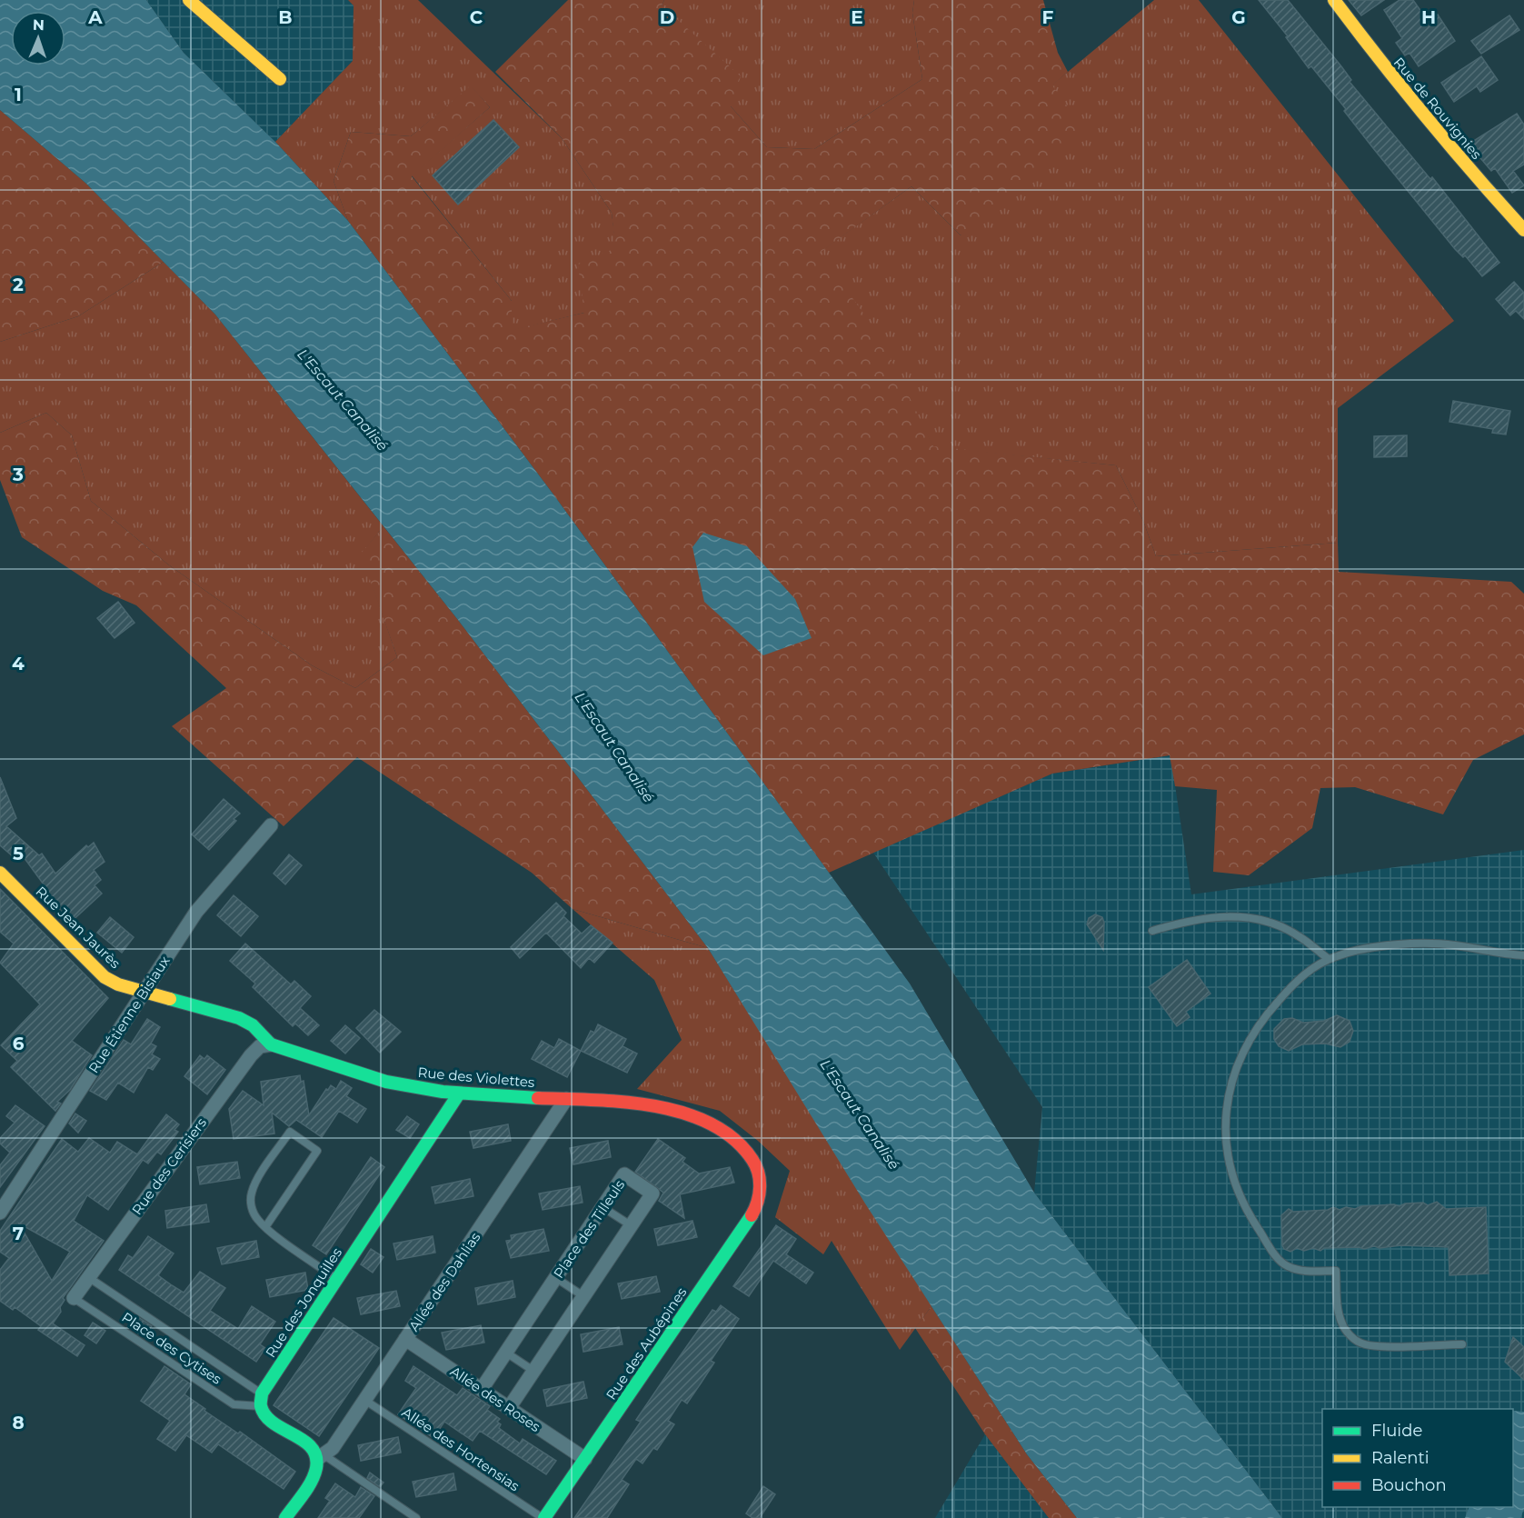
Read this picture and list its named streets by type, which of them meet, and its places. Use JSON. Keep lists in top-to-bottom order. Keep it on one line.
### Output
{"streets":{"street":["Rue de Rouvignies","Rue Jean Jaurès","Rue Étienne Bisiaux","Rue des Violettes","Rue des Cerisiers","Place des Tilleuls","Allée des Dahlias","Rue des Jonquilles","Rue des Aubépines","Allée des Roses"],"lane":["Place des Cytises","Allée des Hortensias"]},"crossings":[["Rue Jean Jaurès","Rue Étienne Bisiaux"],["Rue Jean Jaurès","Rue des Violettes"],["Rue Étienne Bisiaux","Rue des Violettes"],["Rue des Violettes","Rue des Cerisiers"],["Rue des Violettes","Allée des Dahlias"],["Rue des Violettes","Rue des Jonquilles"],["Rue des Violettes","Rue des Aubépines"],["Rue des Cerisiers","Place des Cytises"],["Place des Tilleuls","Allée des Roses"],["Allée des Dahlias","Allée des Roses"],["Allée des Dahlias","Allée des Hortensias"],["Rue des Jonquilles","Place des Cytises"],["Rue des Aubépines","Allée des Roses"],["Rue des Aubépines","Allée des Hortensias"]],"water":["L'Escaut Canalisé"],"legend":["Fluide","Ralenti","Bouchon"],"north":"top","grid":{"columns":["A","B","C","D","E","F","G","H"],"rows":["1","2","3","4","5","6","7","8"]}}
